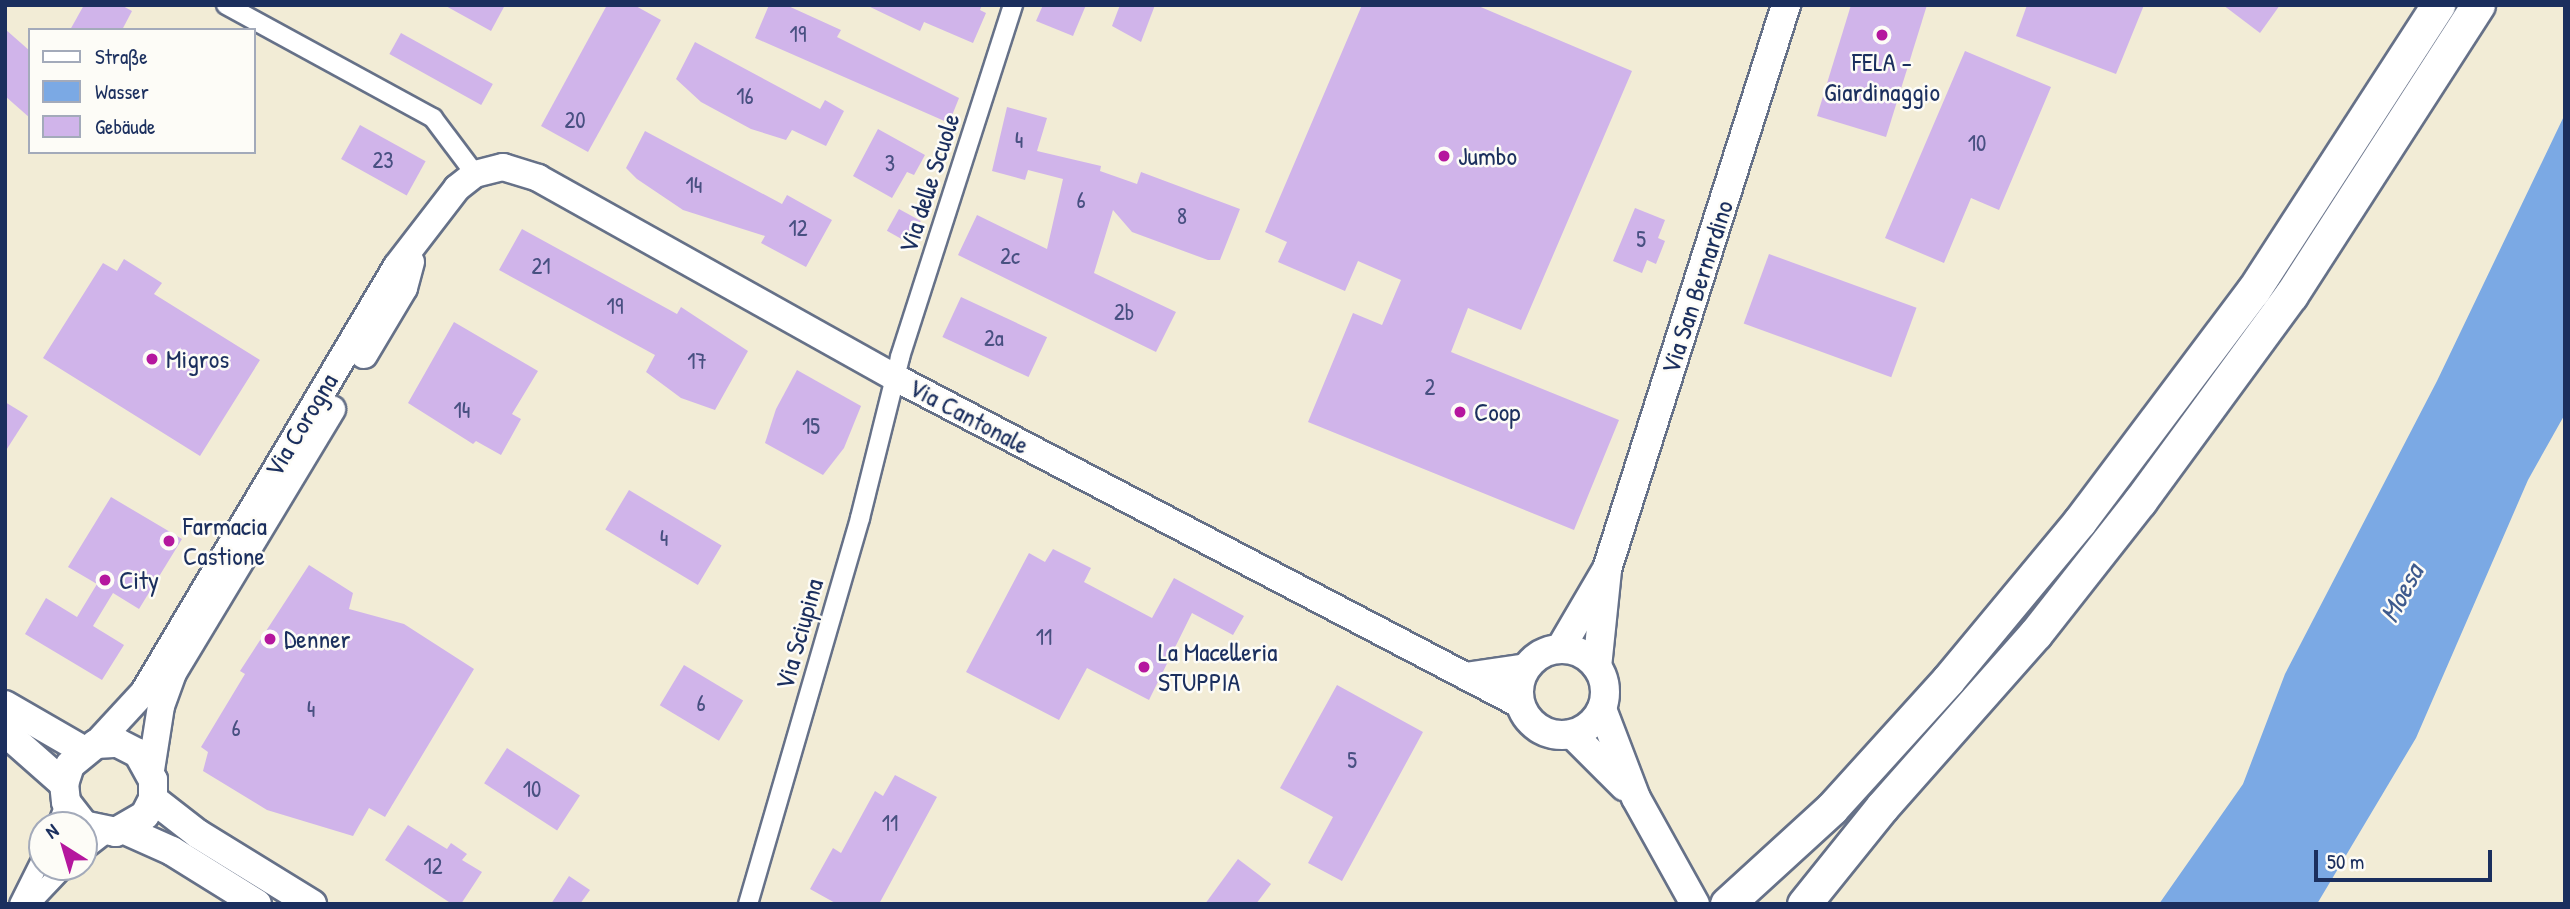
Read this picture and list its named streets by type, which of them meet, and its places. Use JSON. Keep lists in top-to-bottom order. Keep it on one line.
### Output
{"streets":{"main road":["Via San Bernardino"],"street":["Via delle Scuole","Via Cantonale","Via Corogna","Via Sciupina"]},"crossings":[["Via delle Scuole","Via Cantonale"],["Via delle Scuole","Via Sciupina"],["Via San Bernardino","Via Cantonale"],["Via Cantonale","Via Corogna"],["Via Cantonale","Via Sciupina"]],"water":["Moesa"],"places":["FELA - Giardinaggio","Jumbo","Migros","Coop","Farmacia Castione","City","Denner","La Macelleria STUPPIA"],"house_numbers":["19","16","20","4","10","23","3","14","6","8","12","5","2c","21","19","2b","2a","17","2","14","15","4","11","6","4","6","5","10","11","12"],"legend":["Straße","Wasser","Gebäude"],"scale_bar":"50 m","north":"top left"}
